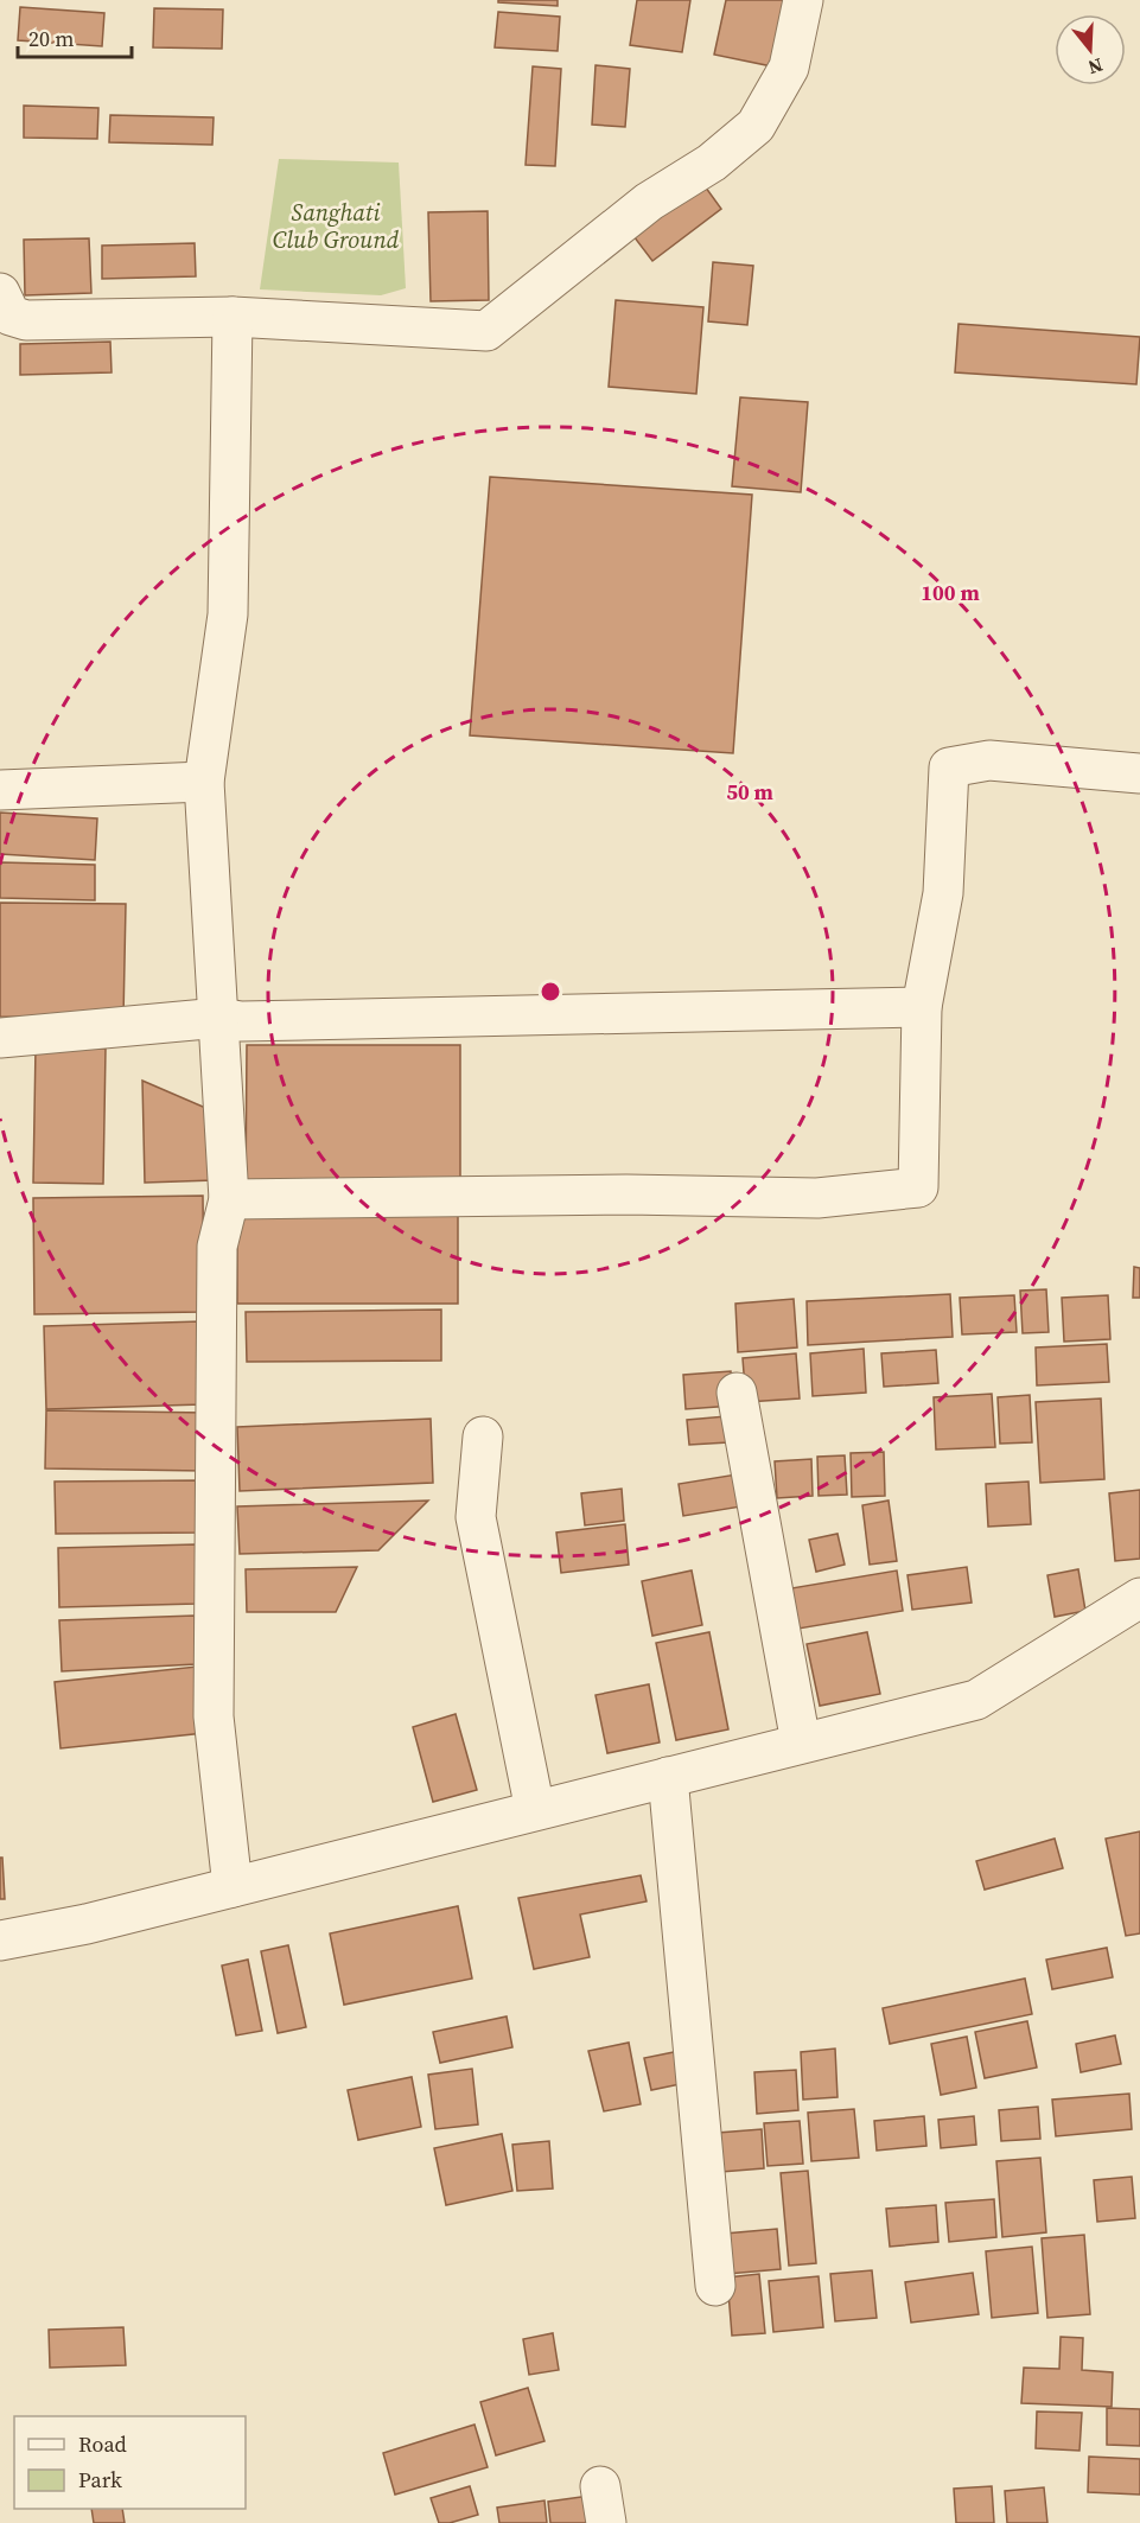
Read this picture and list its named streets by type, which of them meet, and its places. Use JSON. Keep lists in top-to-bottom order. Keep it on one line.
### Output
{"parks":["Sanghati Club Ground"],"legend":["Road","Park"],"scale_bar":"20 m","north":"bottom","rings":["100 m","50 m"]}
